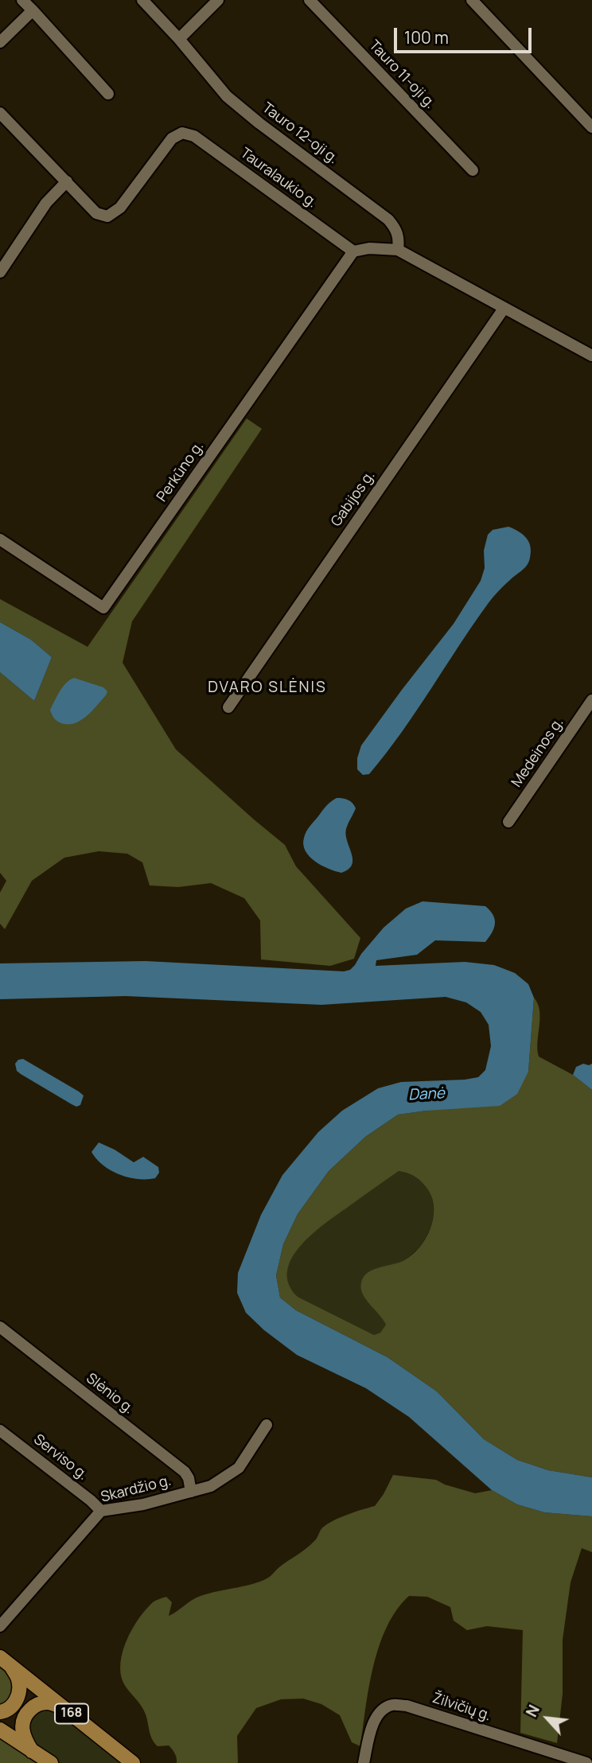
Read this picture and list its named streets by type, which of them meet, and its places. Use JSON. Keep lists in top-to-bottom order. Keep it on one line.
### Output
{"streets":{"main road":["168"],"street":["Tauro 11-oji g.","Tauro 12-oji g.","Tauralaukio g.","Perkūno g.","Gabijos g.","Medeinos g.","Slėnio g.","Serviso g.","Skardžio g.","Žilvičių g."]},"crossings":[["Tauralaukio g.","Perkūno g."],["Slėnio g.","Skardžio g."],["Serviso g.","Skardžio g."]],"districts":["DVARO SLĖNIS"],"water":["Danė"],"scale_bar":"100 m","north":"top left"}
